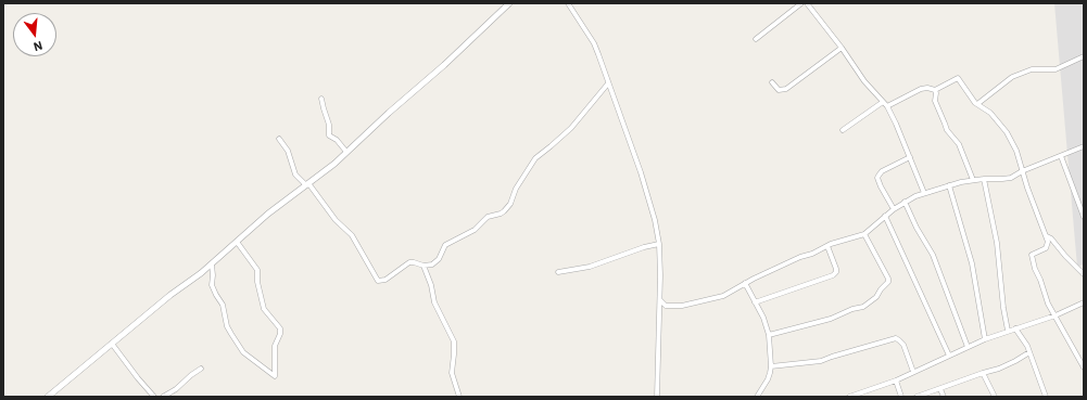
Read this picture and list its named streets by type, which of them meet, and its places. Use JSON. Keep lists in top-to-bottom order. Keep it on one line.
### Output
{"north":"bottom"}
